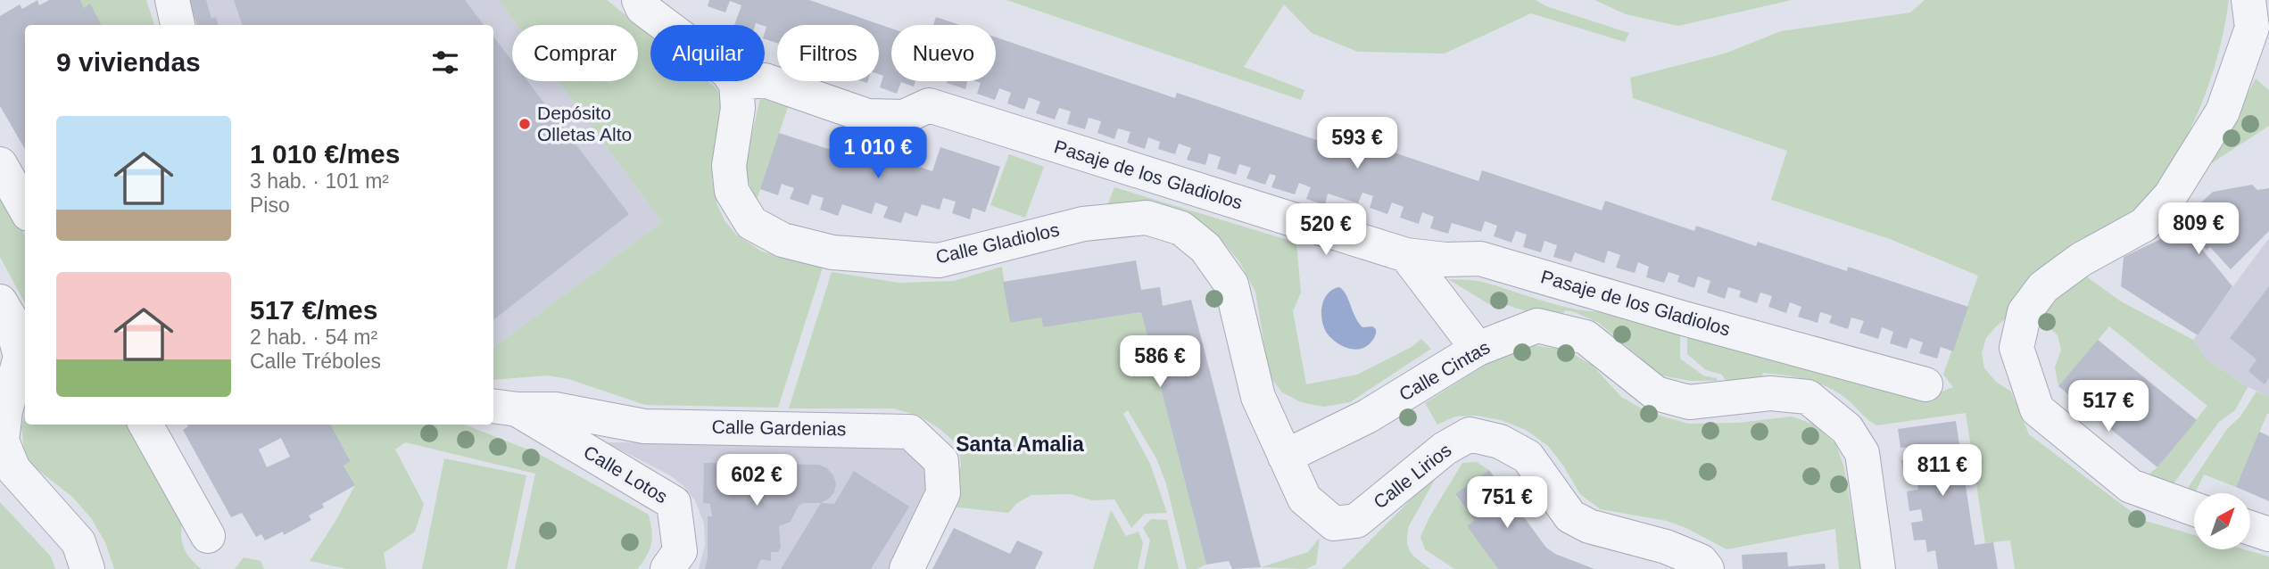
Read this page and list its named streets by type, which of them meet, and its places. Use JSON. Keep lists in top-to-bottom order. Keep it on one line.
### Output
{"streets":{"street":["Pasaje de los Gladiolos","Calle Gladiolos","Calle Cintas","Calle Gardenias","Calle Lotos","Calle Lirios"]},"crossings":[["Pasaje de los Gladiolos","Calle Gladiolos"],["Calle Gladiolos","Calle Cintas"],["Calle Gladiolos","Calle Lirios"],["Calle Gardenias","Calle Lotos"]],"districts":["Santa Amalia"],"places":["Depósito Olletas Alto"],"north":"top right","page":{"chip":["Comprar","Alquilar","Filtros","Nuevo"],"heading":"9 viviendas","list":[{"name":"1 010 €/mes","note":"3 hab. · 101 m² · Piso"},{"name":"517 €/mes","note":"2 hab. · 54 m² · Calle Tréboles"}],"price":["593 €","1 010 €","809 €","520 €","586 €","517 €","811 €","602 €","751 €"]}}
